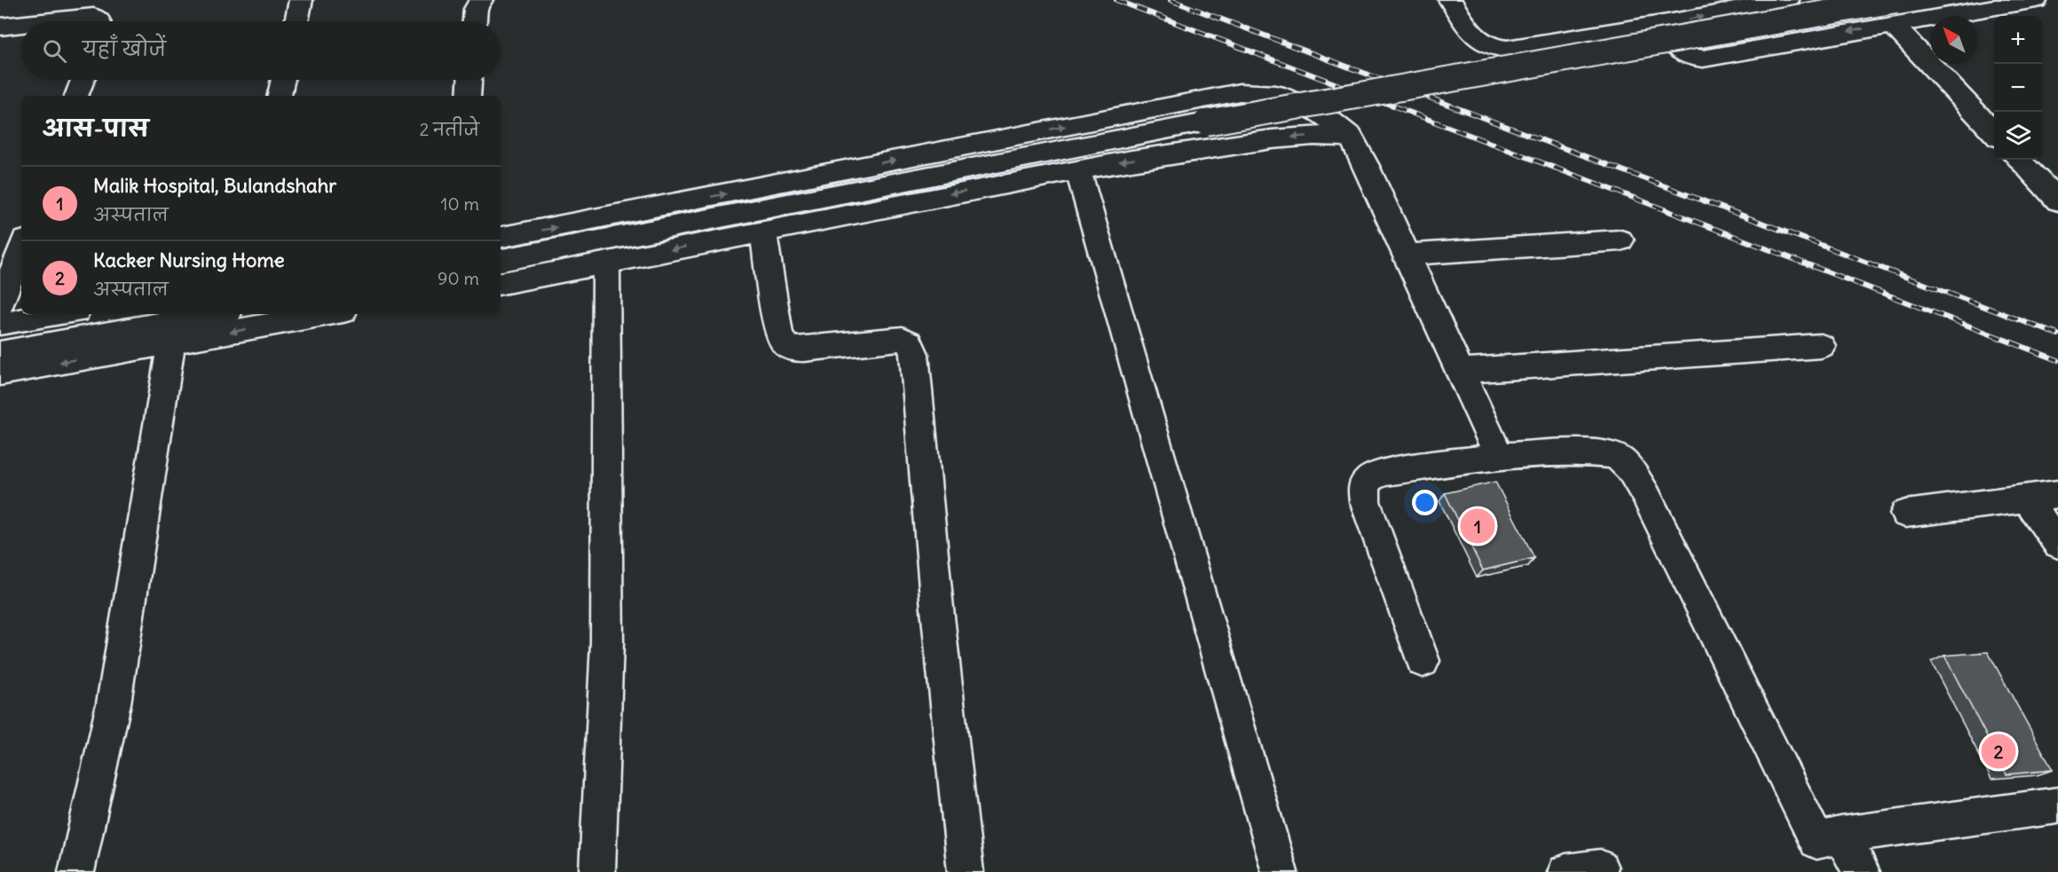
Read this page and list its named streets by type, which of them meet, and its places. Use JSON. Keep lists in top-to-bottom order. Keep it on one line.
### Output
{"north":"top left","page":{"map_buttons":["+","−"],"search":"यहाँ खोजें","heading":["आस-पास","2 नतीजे"],"list":[{"mark":"1","name":"Malik Hospital, Bulandshahr","note":"अस्पताल","value":"10 m"},{"mark":"2","name":"Kacker Nursing Home","note":"अस्पताल","value":"90 m"}],"pins":["1","2"]}}
